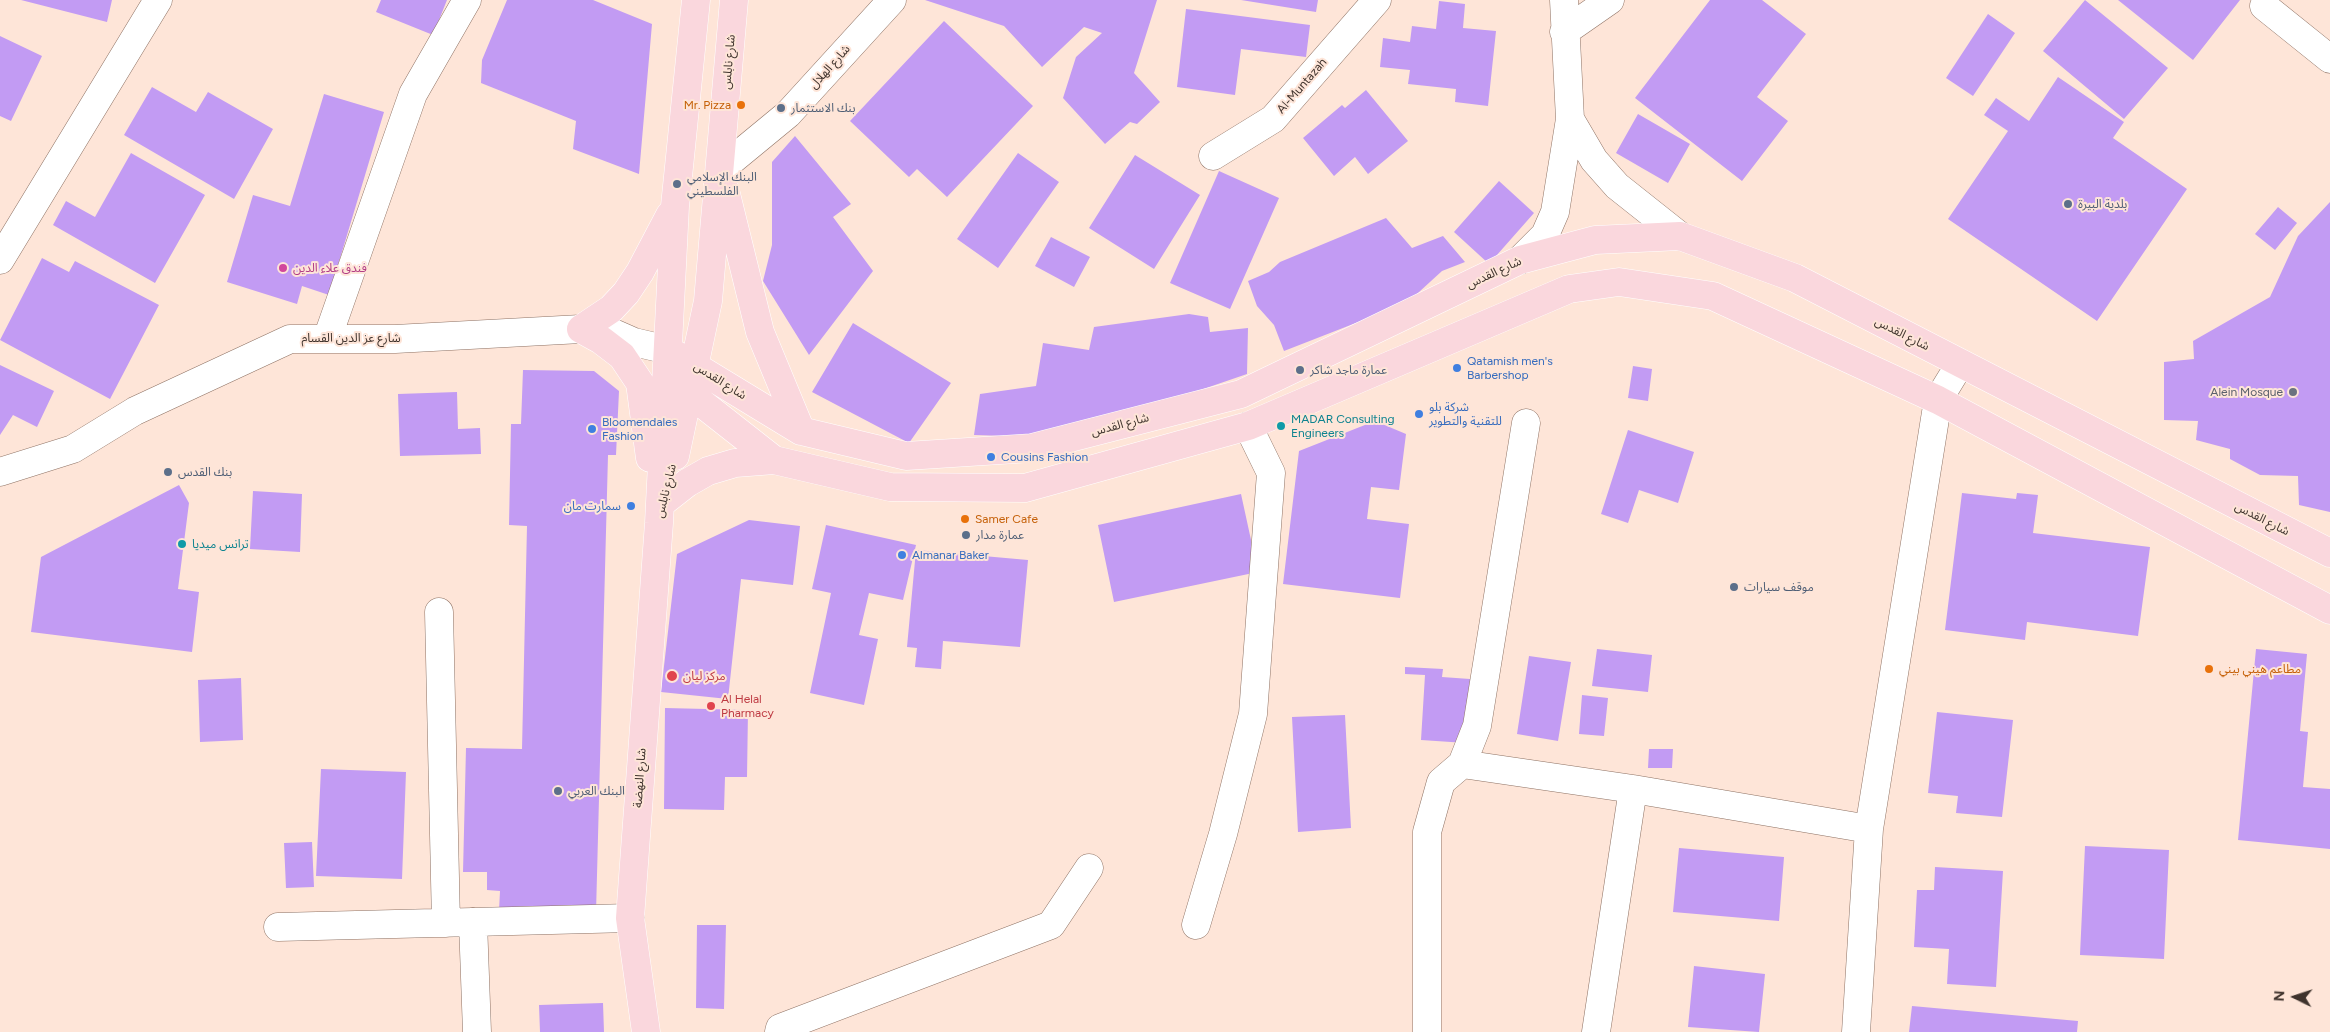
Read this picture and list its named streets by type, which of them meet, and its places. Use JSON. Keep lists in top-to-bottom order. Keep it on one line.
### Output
{"streets":{"main road":["شارع نابلس","شارع القدس","شارع النهضة"],"street":["شارع الهلال","Al-Muntazah","شارع عز الدين القسام"]},"crossings":[["شارع نابلس","شارع الهلال"],["شارع نابلس","شارع القدس"],["شارع نابلس","شارع عز الدين القسام"],["شارع نابلس","شارع النهضة"],["شارع القدس","شارع عز الدين القسام"]],"places":["Mr. Pizza","بنك الاستثمار","البنك الإسلامي الفلسطيني","بلدية البيرة","فندق علاء الدين","Qatamish men's Barbershop","عمارة ماجد شاكر","Alein Mosque","شركة بلو للتقنية والتطوير","MADAR Consulting Engineers","Bloomendales Fashion","Cousins Fashion","بنك القدس","سمارت مان","Samer Cafe","عمارة مدار","ترانس ميديا","Almanar Baker","موقف سيارات","مطاعم هيني بيني","مركز ليان","Al Helal Pharmacy","البنك العربي"],"north":"left"}
